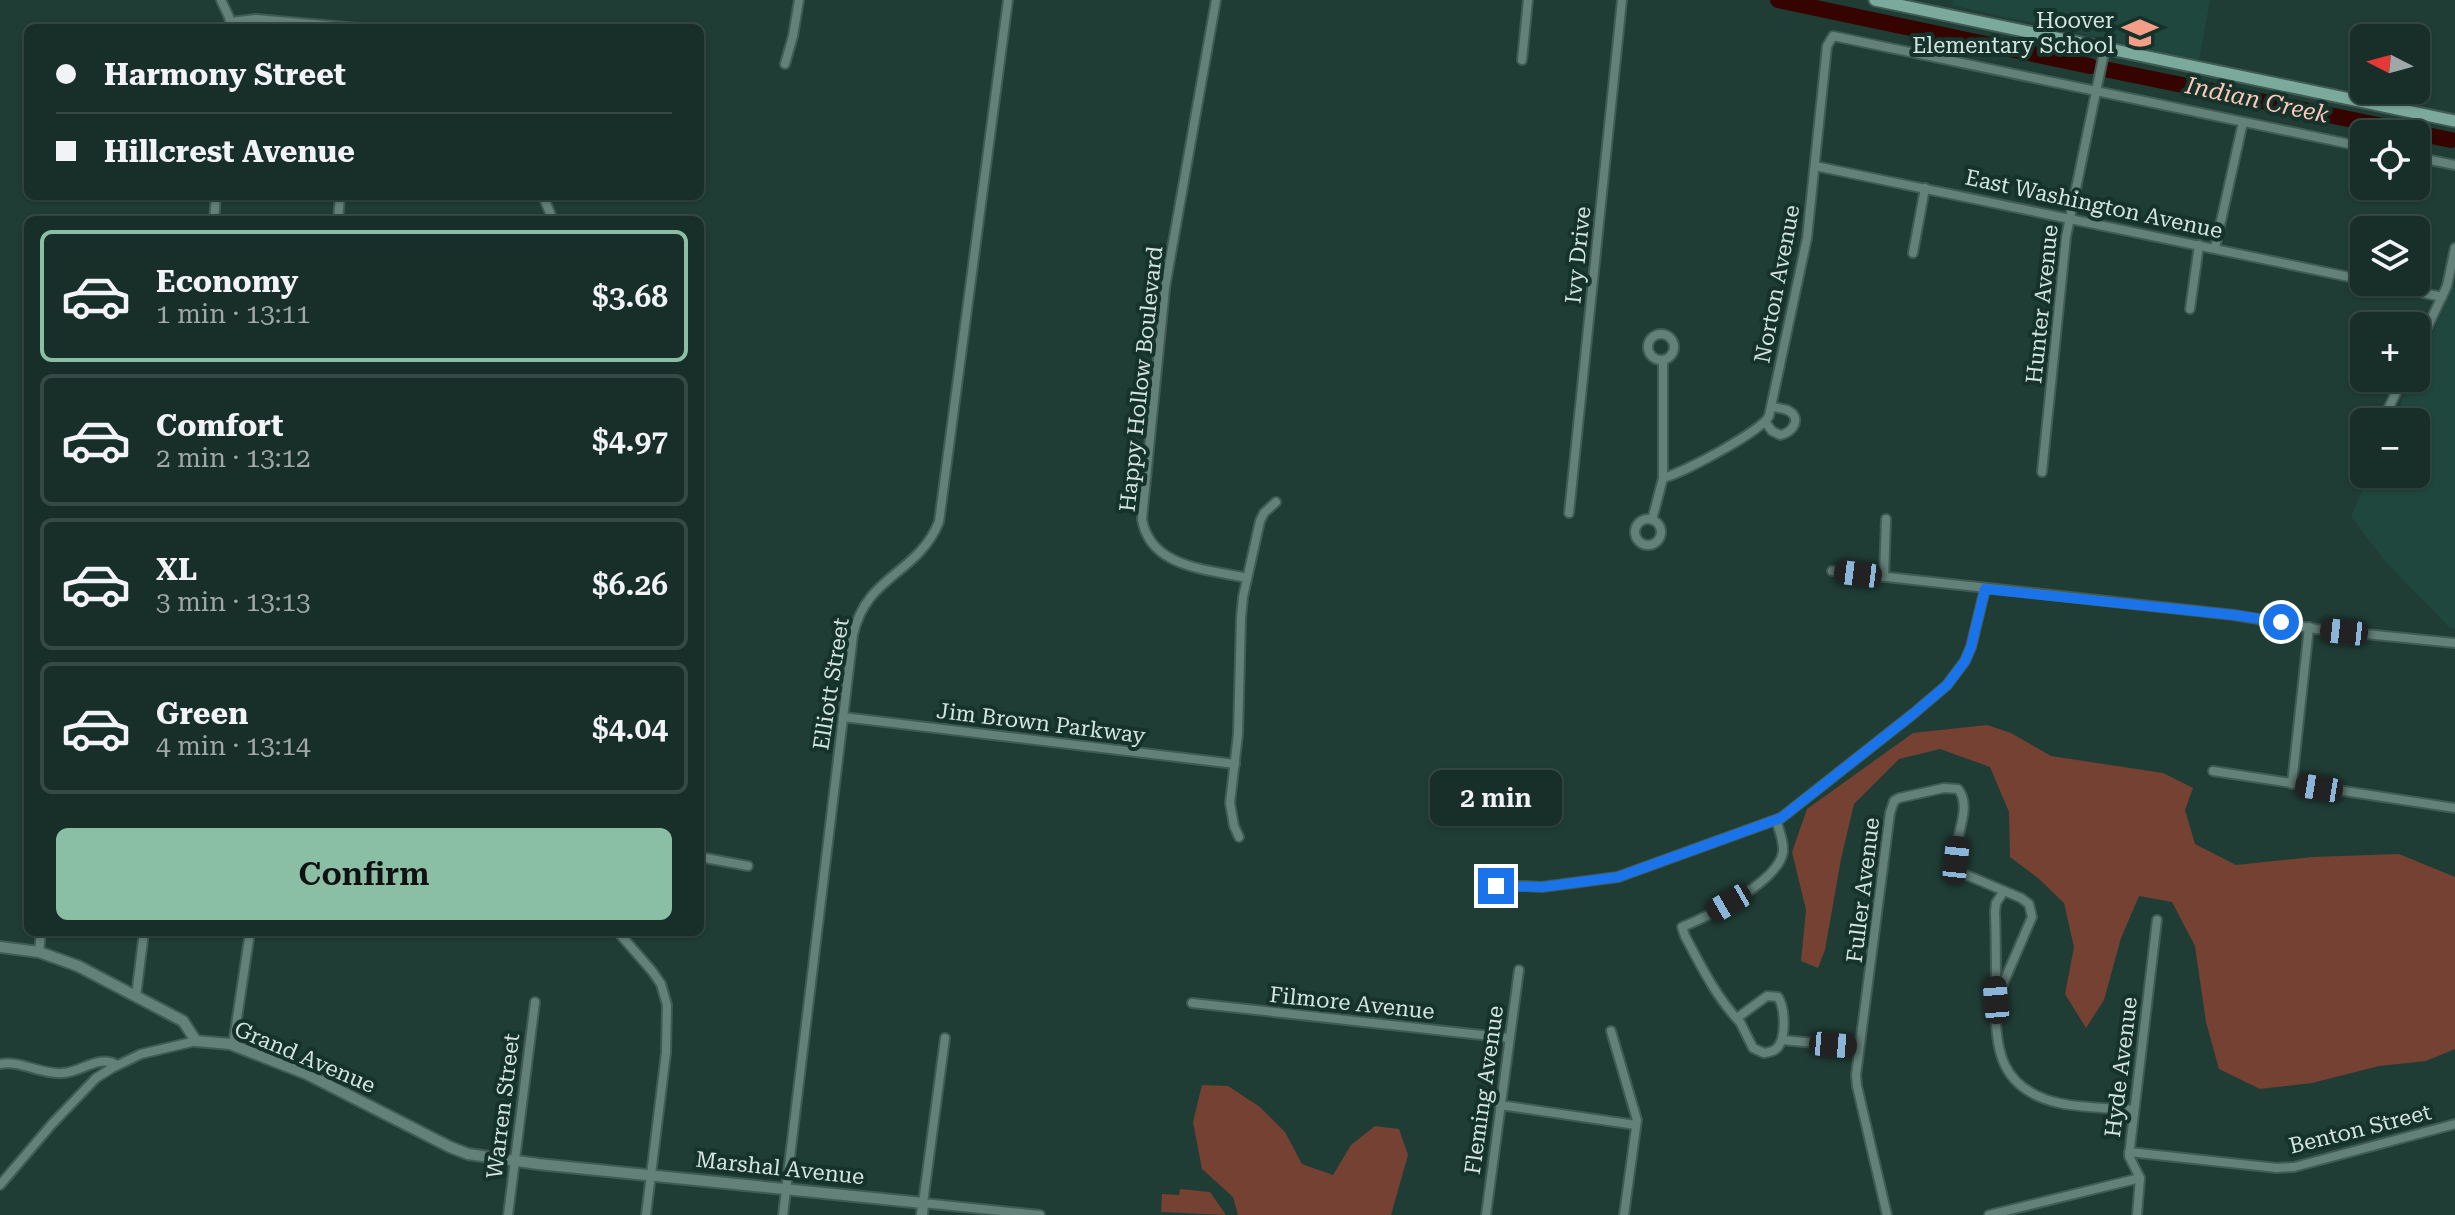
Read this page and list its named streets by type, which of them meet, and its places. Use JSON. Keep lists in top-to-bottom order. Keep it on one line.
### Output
{"streets":{"street":["East Washington Avenue","Ivy Drive","Norton Avenue","Hunter Avenue","Happy Hollow Boulevard","Elliott Street","Jim Brown Parkway","Fuller Avenue","Filmore Avenue","Grand Avenue","Hyde Avenue","Fleming Avenue","Warren Street","Benton Street","Marshal Avenue"]},"crossings":[["East Washington Avenue","Norton Avenue"],["East Washington Avenue","Hunter Avenue"],["Norton Avenue","Hunter Avenue"],["Elliott Street","Jim Brown Parkway"],["Elliott Street","Marshal Avenue"],["Filmore Avenue","Fleming Avenue"],["Grand Avenue","Warren Street"],["Grand Avenue","Marshal Avenue"],["Hyde Avenue","Benton Street"],["Warren Street","Marshal Avenue"]],"water":["Indian Creek"],"places":{"school or university":["Hoover Elementary School"]},"north":"left","page":{"map_buttons":["+","−"],"banner":["Harmony Street","Hillcrest Avenue"],"list":[{"name":"Economy","note":"1 min · 13:11","value":"$3.68"},{"name":"Comfort","note":"2 min · 13:12","value":"$4.97"},{"name":"XL","note":"3 min · 13:13","value":"$6.26"},{"name":"Green","note":"4 min · 13:14","value":"$4.04"}],"bubble":"2 min","buttons":"Confirm"}}
